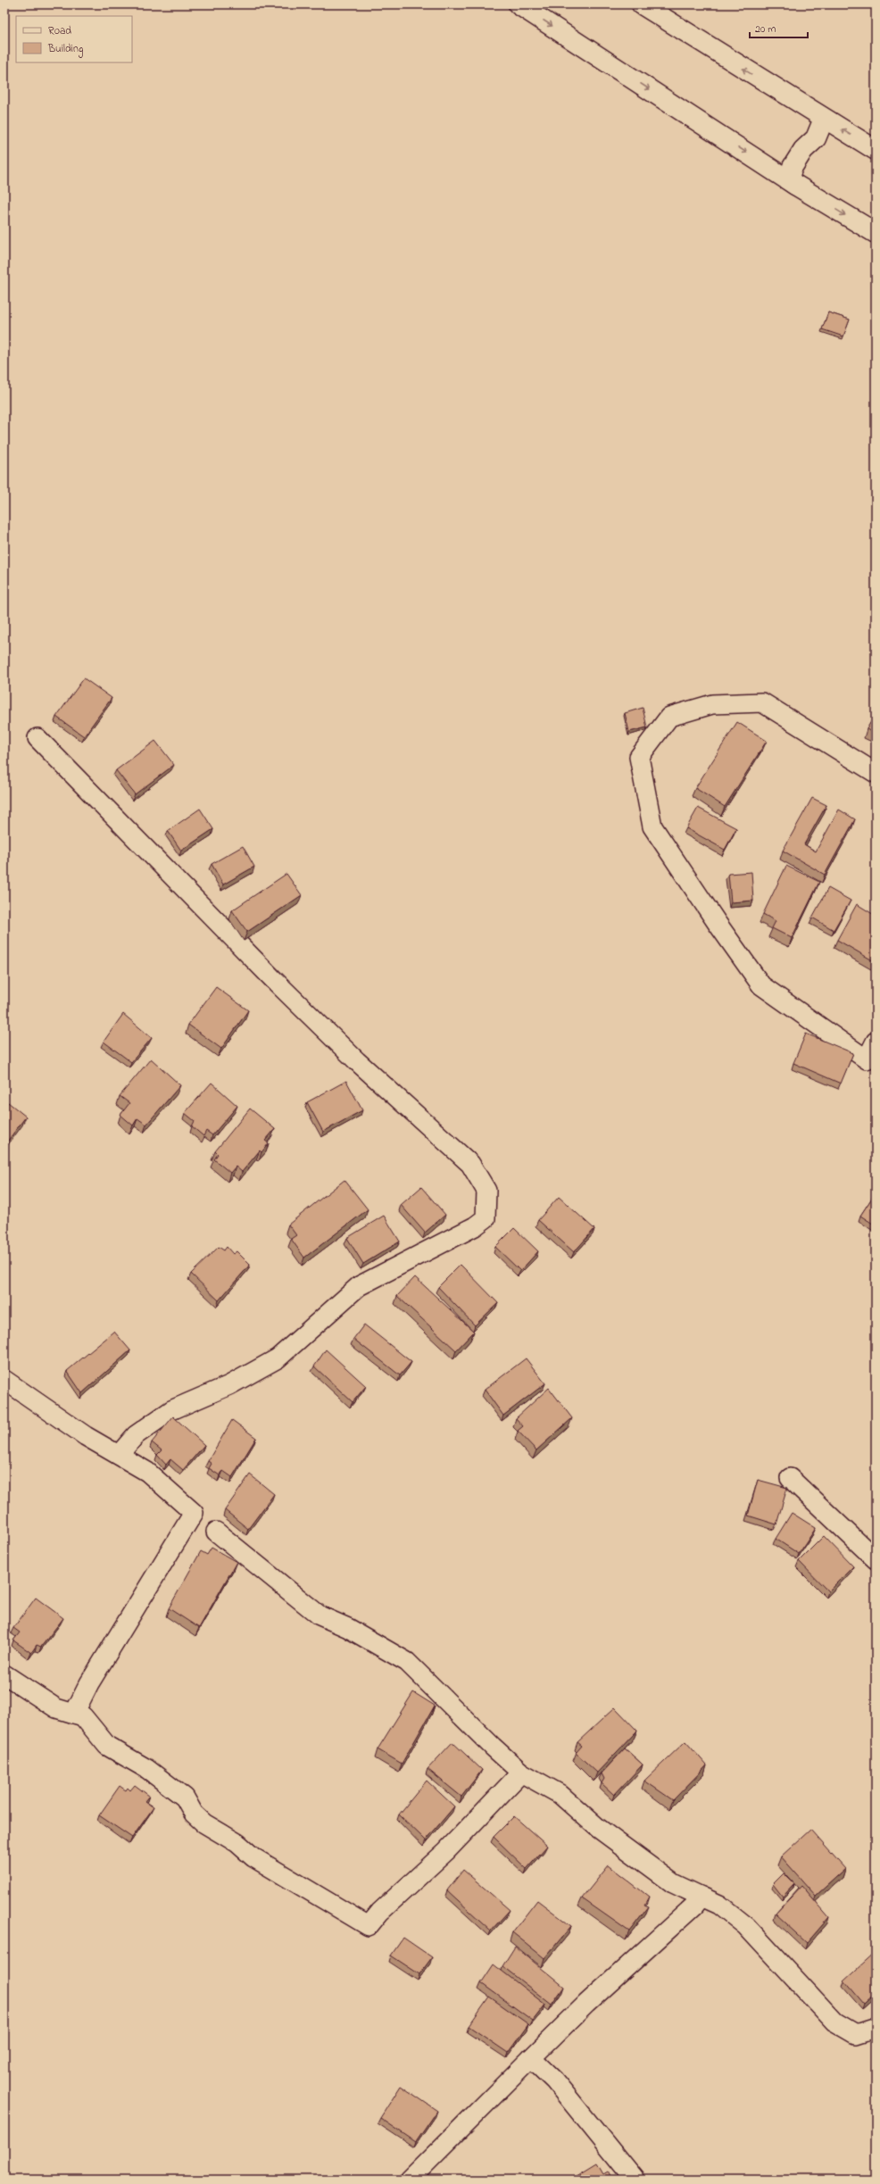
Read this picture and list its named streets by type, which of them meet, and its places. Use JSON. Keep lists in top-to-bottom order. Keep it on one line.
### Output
{"legend":["Road","Building"],"scale_bar":"20 m"}
